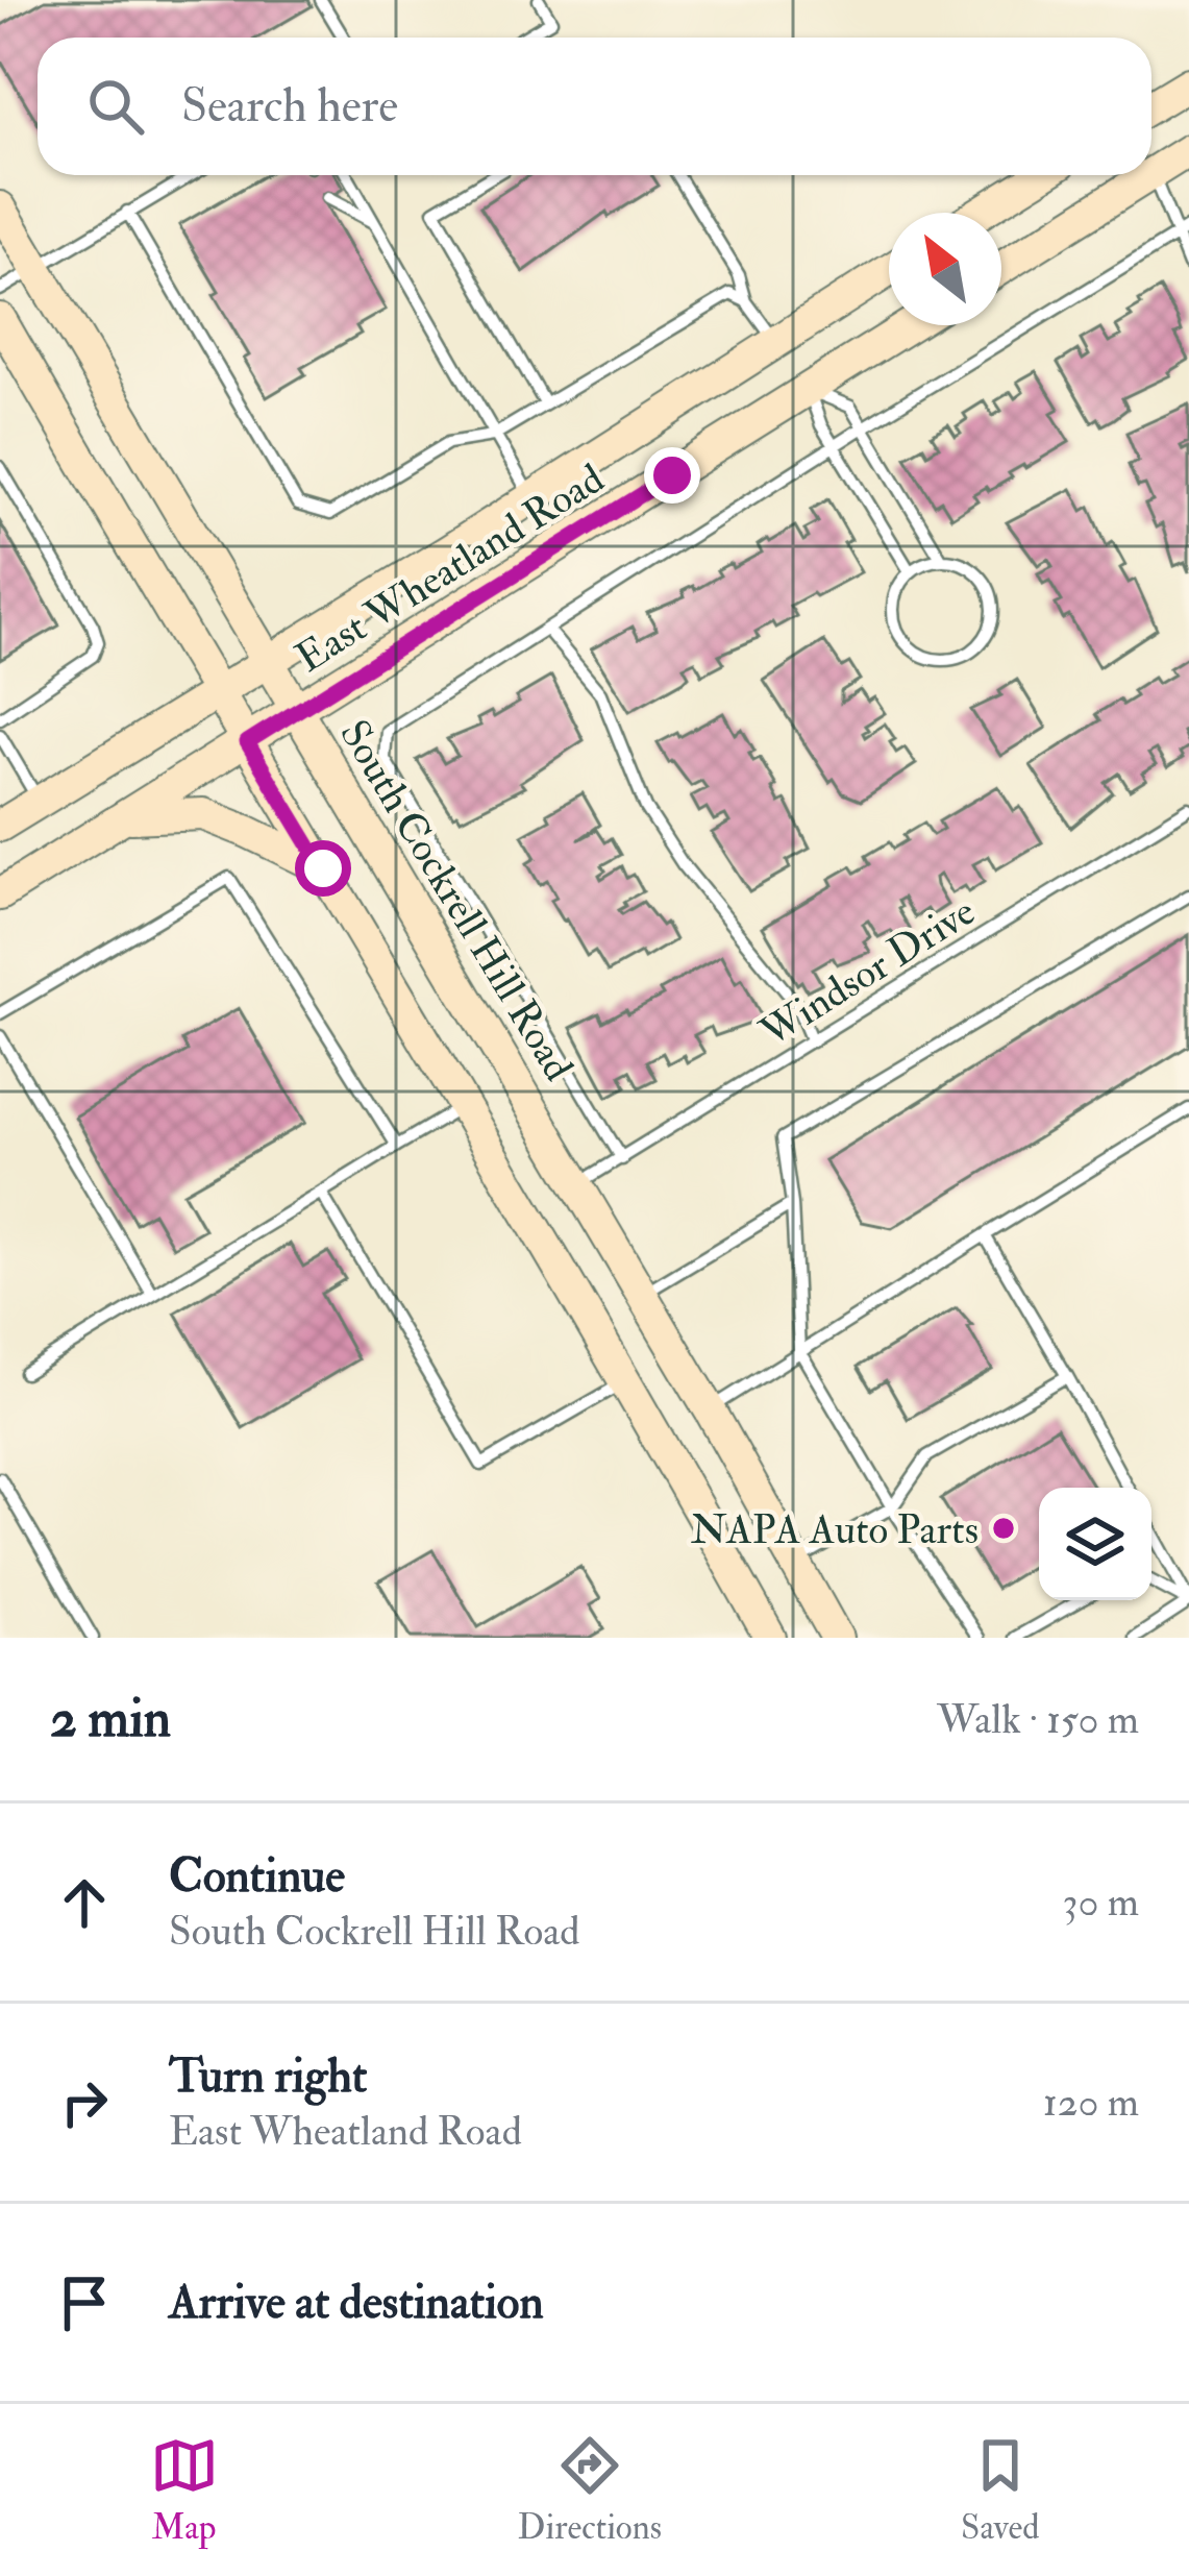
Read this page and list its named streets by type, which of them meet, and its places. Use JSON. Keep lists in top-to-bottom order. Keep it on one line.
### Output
{"streets":{"main road":["East Wheatland Road","South Cockrell Hill Road"],"lane":["Windsor Drive"]},"crossings":[["East Wheatland Road","South Cockrell Hill Road"],["South Cockrell Hill Road","Windsor Drive"]],"places":["NAPA Auto Parts"],"north":"top left","page":{"search":"Search here","heading":["2 min","Walk · 150 m"],"list":[["Continue","South Cockrell Hill Road","30 m"],["Turn right","East Wheatland Road","120 m"],"Arrive at destination"],"nav":["Map","Directions","Saved"]}}
